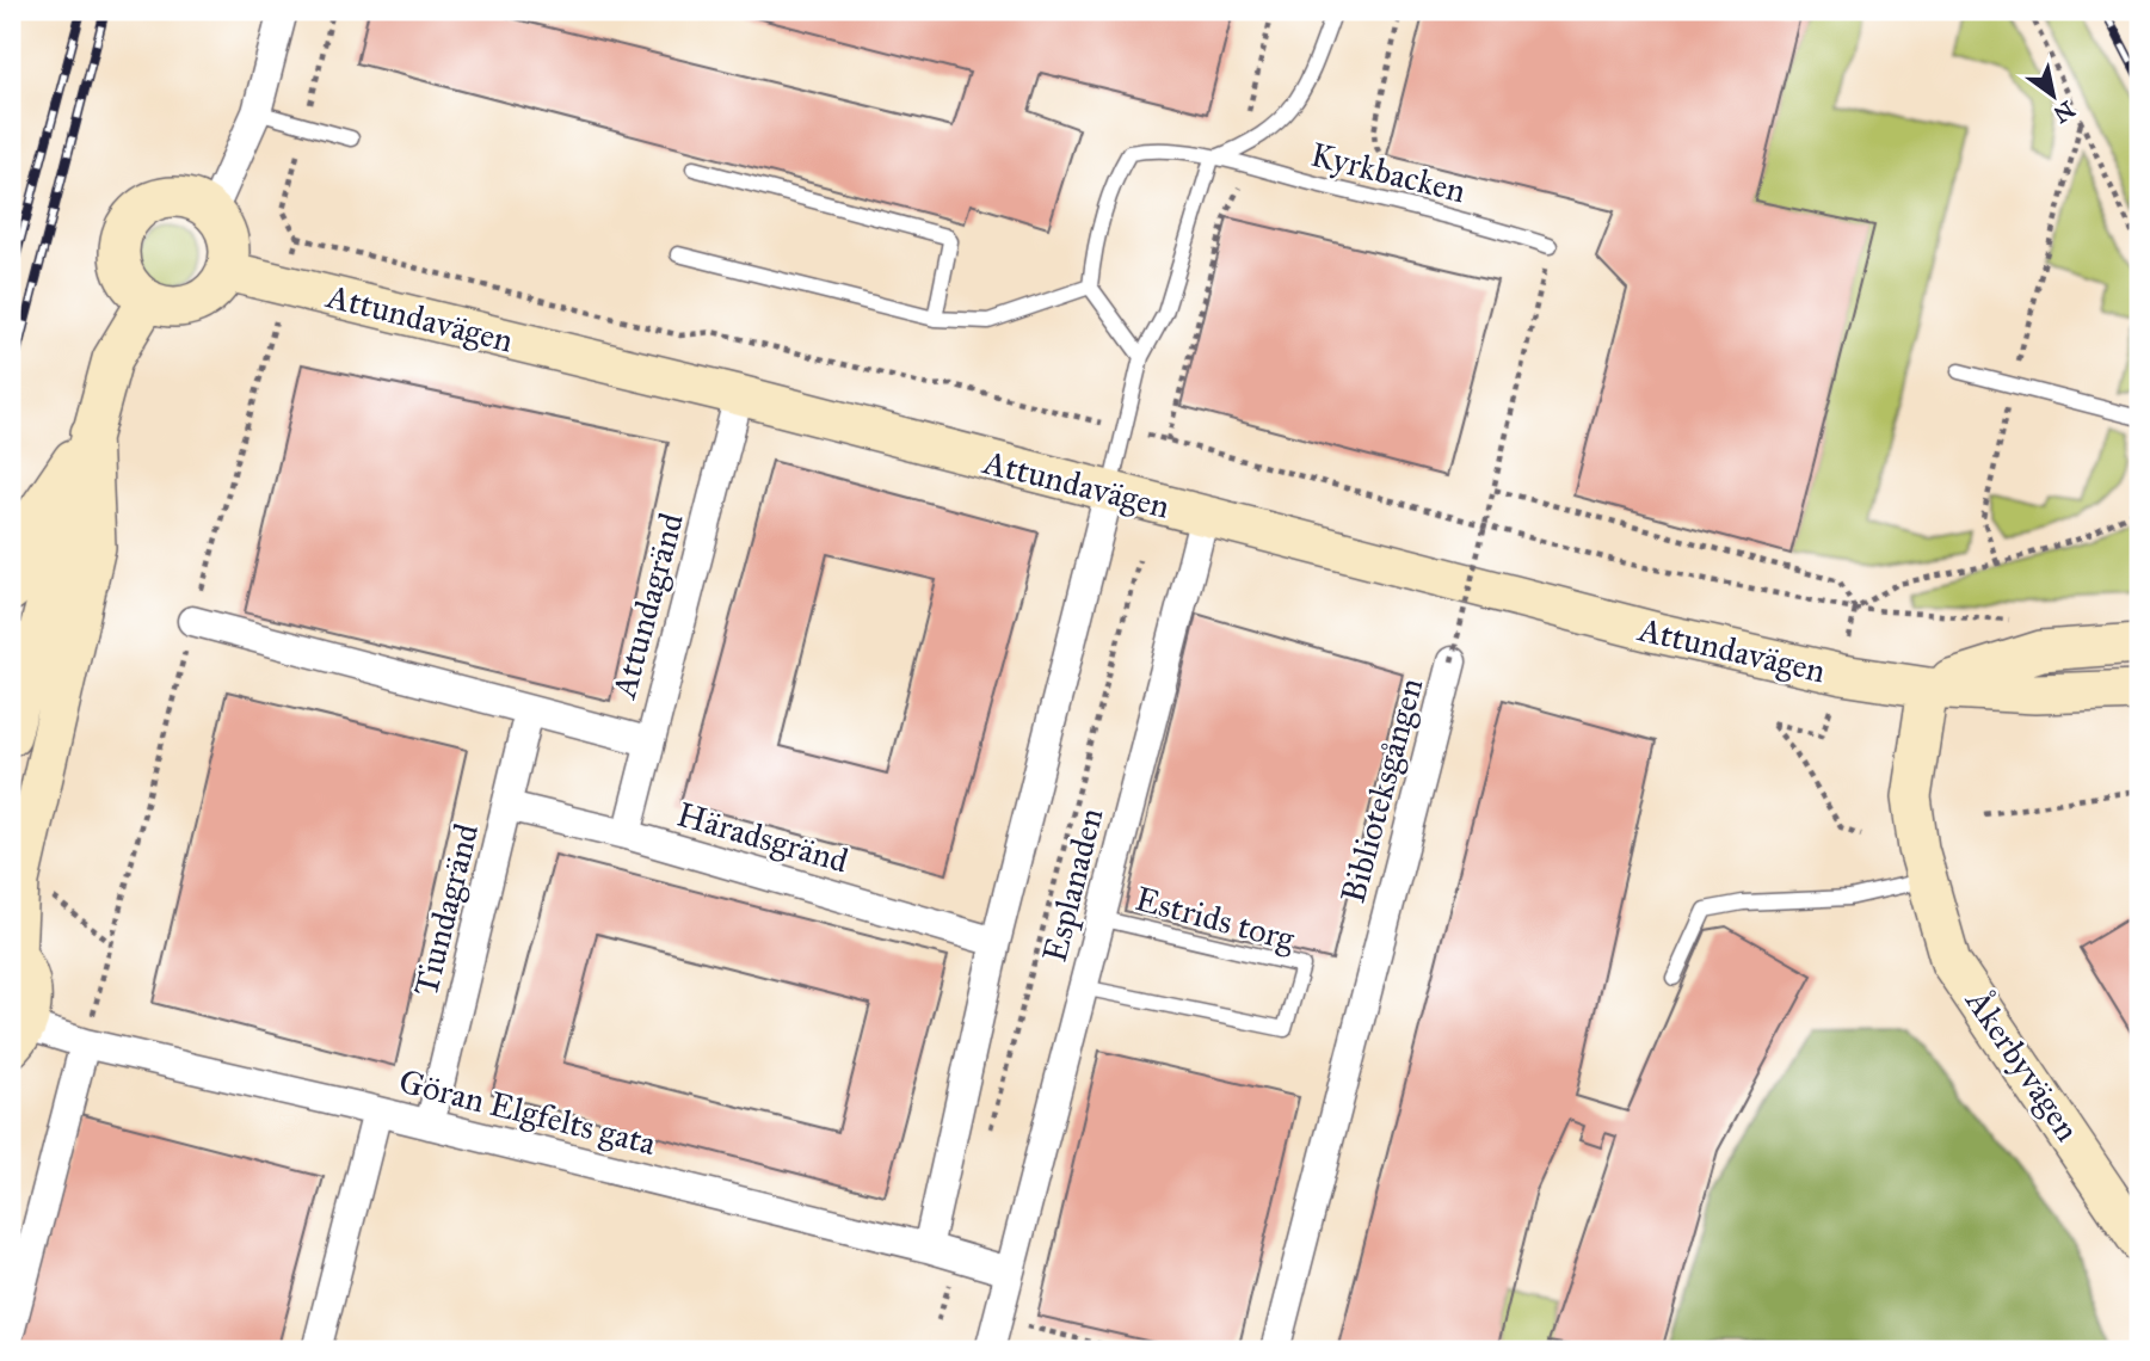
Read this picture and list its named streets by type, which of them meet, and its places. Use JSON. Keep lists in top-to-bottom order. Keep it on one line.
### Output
{"streets":{"street":["Attundavägen","Attundagränd","Biblioteksgången","Häradsgränd","Esplanaden","Tiundagränd","Åkerbyvägen","Göran Elgfelts gata"],"lane":["Kyrkbacken","Estrids torg"]},"crossings":[["Kyrkbacken","Biblioteksgången"],["Attundavägen","Attundagränd"],["Attundavägen","Esplanaden"],["Attundavägen","Åkerbyvägen"],["Attundagränd","Häradsgränd"],["Häradsgränd","Esplanaden"],["Häradsgränd","Tiundagränd"],["Esplanaden","Estrids torg"],["Esplanaden","Göran Elgfelts gata"],["Tiundagränd","Göran Elgfelts gata"]],"north":"bottom right"}
